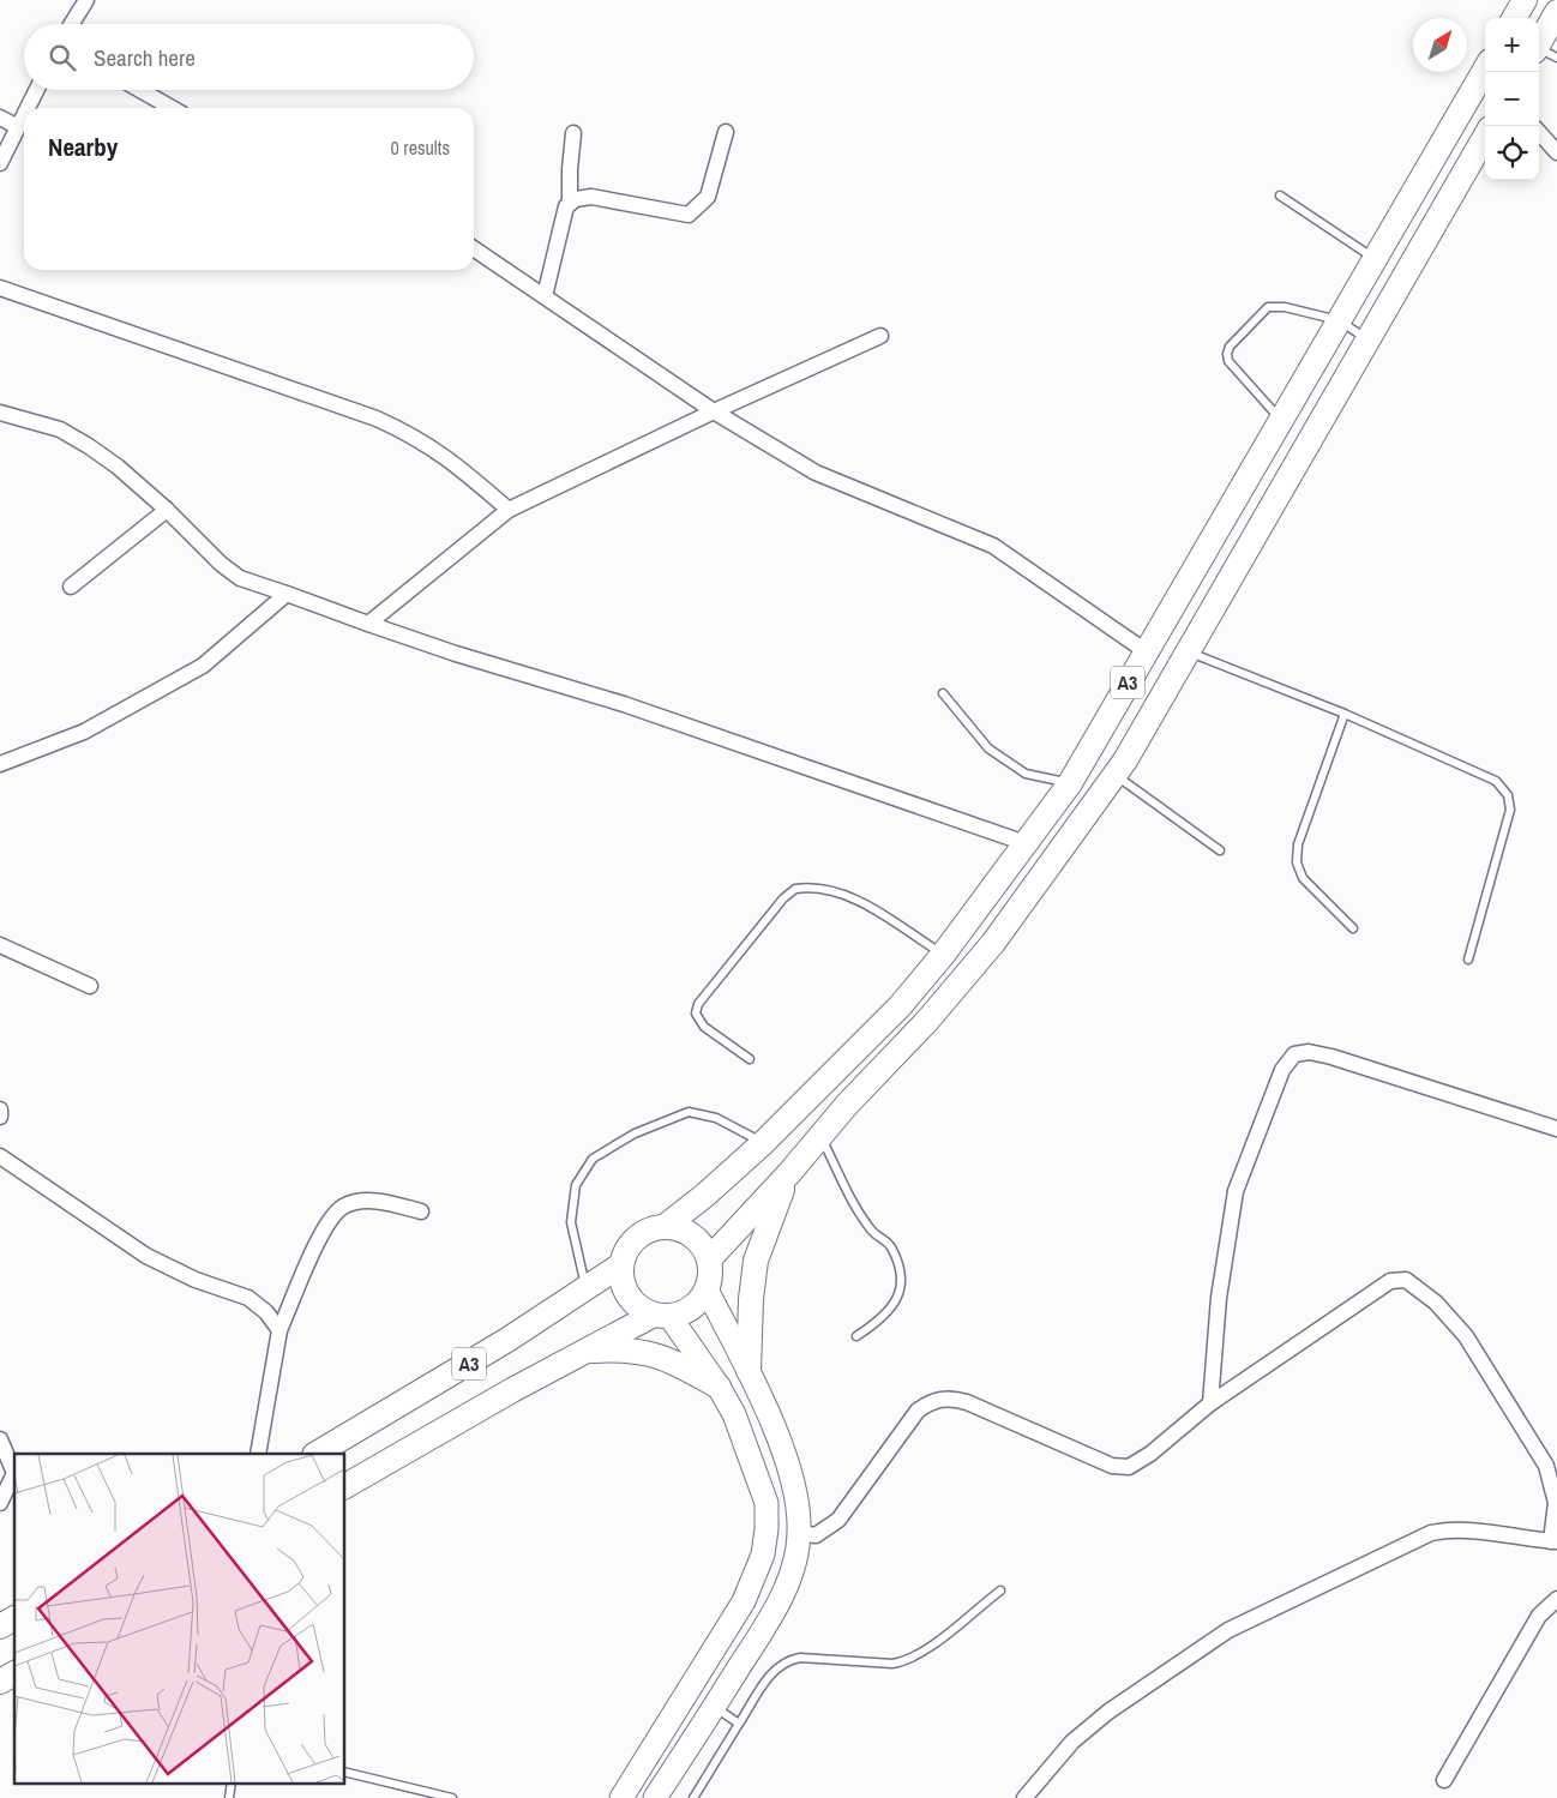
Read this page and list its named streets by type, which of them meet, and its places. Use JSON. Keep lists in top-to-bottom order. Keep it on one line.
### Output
{"streets":{"highway":["A3"]},"north":"top right","page":{"map_buttons":["+","−"],"search":"Search here","heading":["Nearby","0 results"]}}
